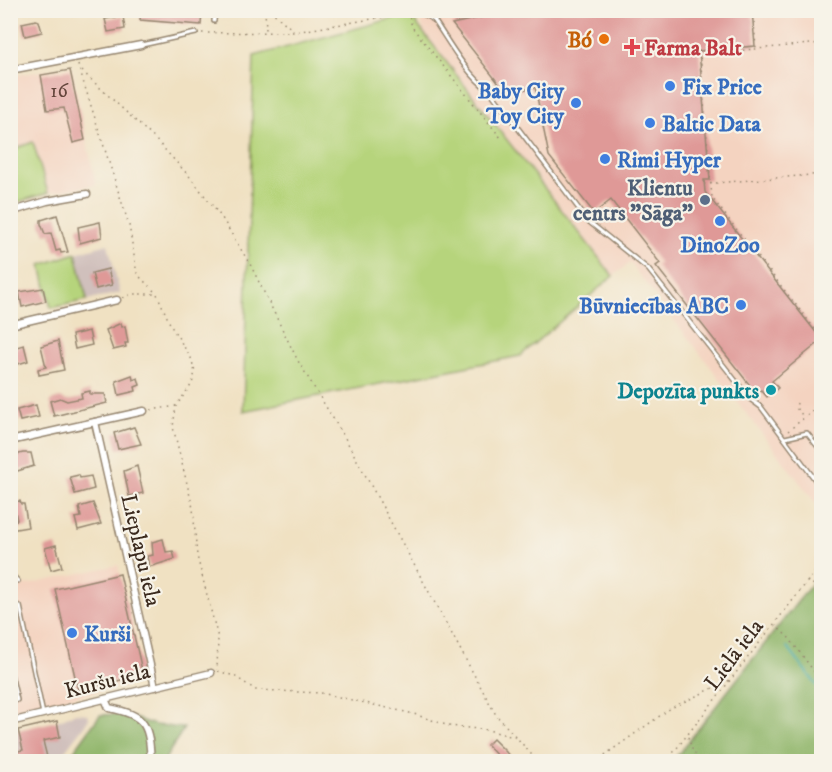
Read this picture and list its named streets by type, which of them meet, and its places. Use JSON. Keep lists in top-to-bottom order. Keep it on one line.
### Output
{"streets":{"street":["Lieplapu iela","Kuršu iela"],"path":["Lielā iela"]},"crossings":[["Lieplapu iela","Kuršu iela"]],"places":{"other":["Bó","Fix Price","Baby City Toy City","Baltic Data","Rimi Hyper","Klientu centrs \"Sāga\"","DinoZoo","Būvniecības ABC","Depozīta punkts","Kurši"],"health":["Farma Balt"]},"house_numbers":["16"]}
